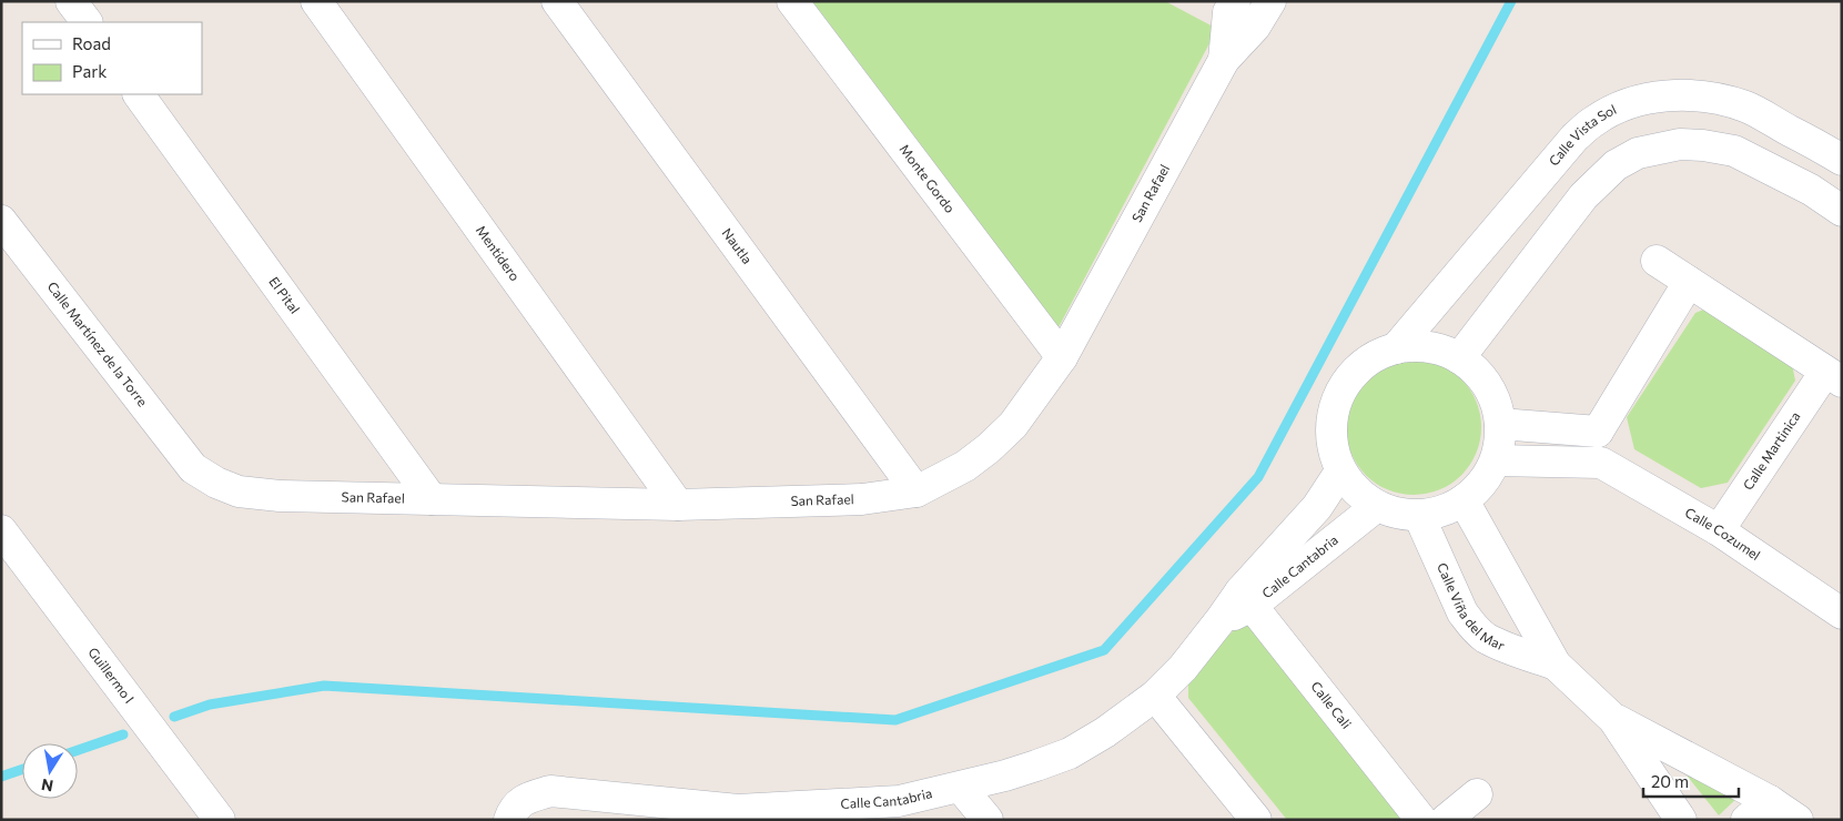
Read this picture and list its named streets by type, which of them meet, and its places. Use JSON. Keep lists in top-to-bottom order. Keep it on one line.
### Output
{"streets":{"street":["Calle Vista Sol","Monte Gordo","San Rafael","Nautla","Mentidero","El Pital","Calle Martínez de la Torre","Calle Martinica","Calle Cozumel","Calle Cantabria","Calle Viña del Mar","Guillermo I","Calle Cali"]},"crossings":[["Calle Vista Sol","Calle Cozumel"],["Calle Vista Sol","Calle Cantabria"],["Calle Vista Sol","Calle Viña del Mar"],["Monte Gordo","San Rafael"],["San Rafael","Nautla"],["San Rafael","Mentidero"],["San Rafael","El Pital"],["San Rafael","Calle Martínez de la Torre"],["Calle Martinica","Calle Cozumel"],["Calle Cozumel","Calle Cantabria"],["Calle Cozumel","Calle Viña del Mar"],["Calle Cantabria","Calle Viña del Mar"],["Calle Cantabria","Calle Cali"]],"legend":["Road","Park"],"scale_bar":"20 m","north":"bottom"}
